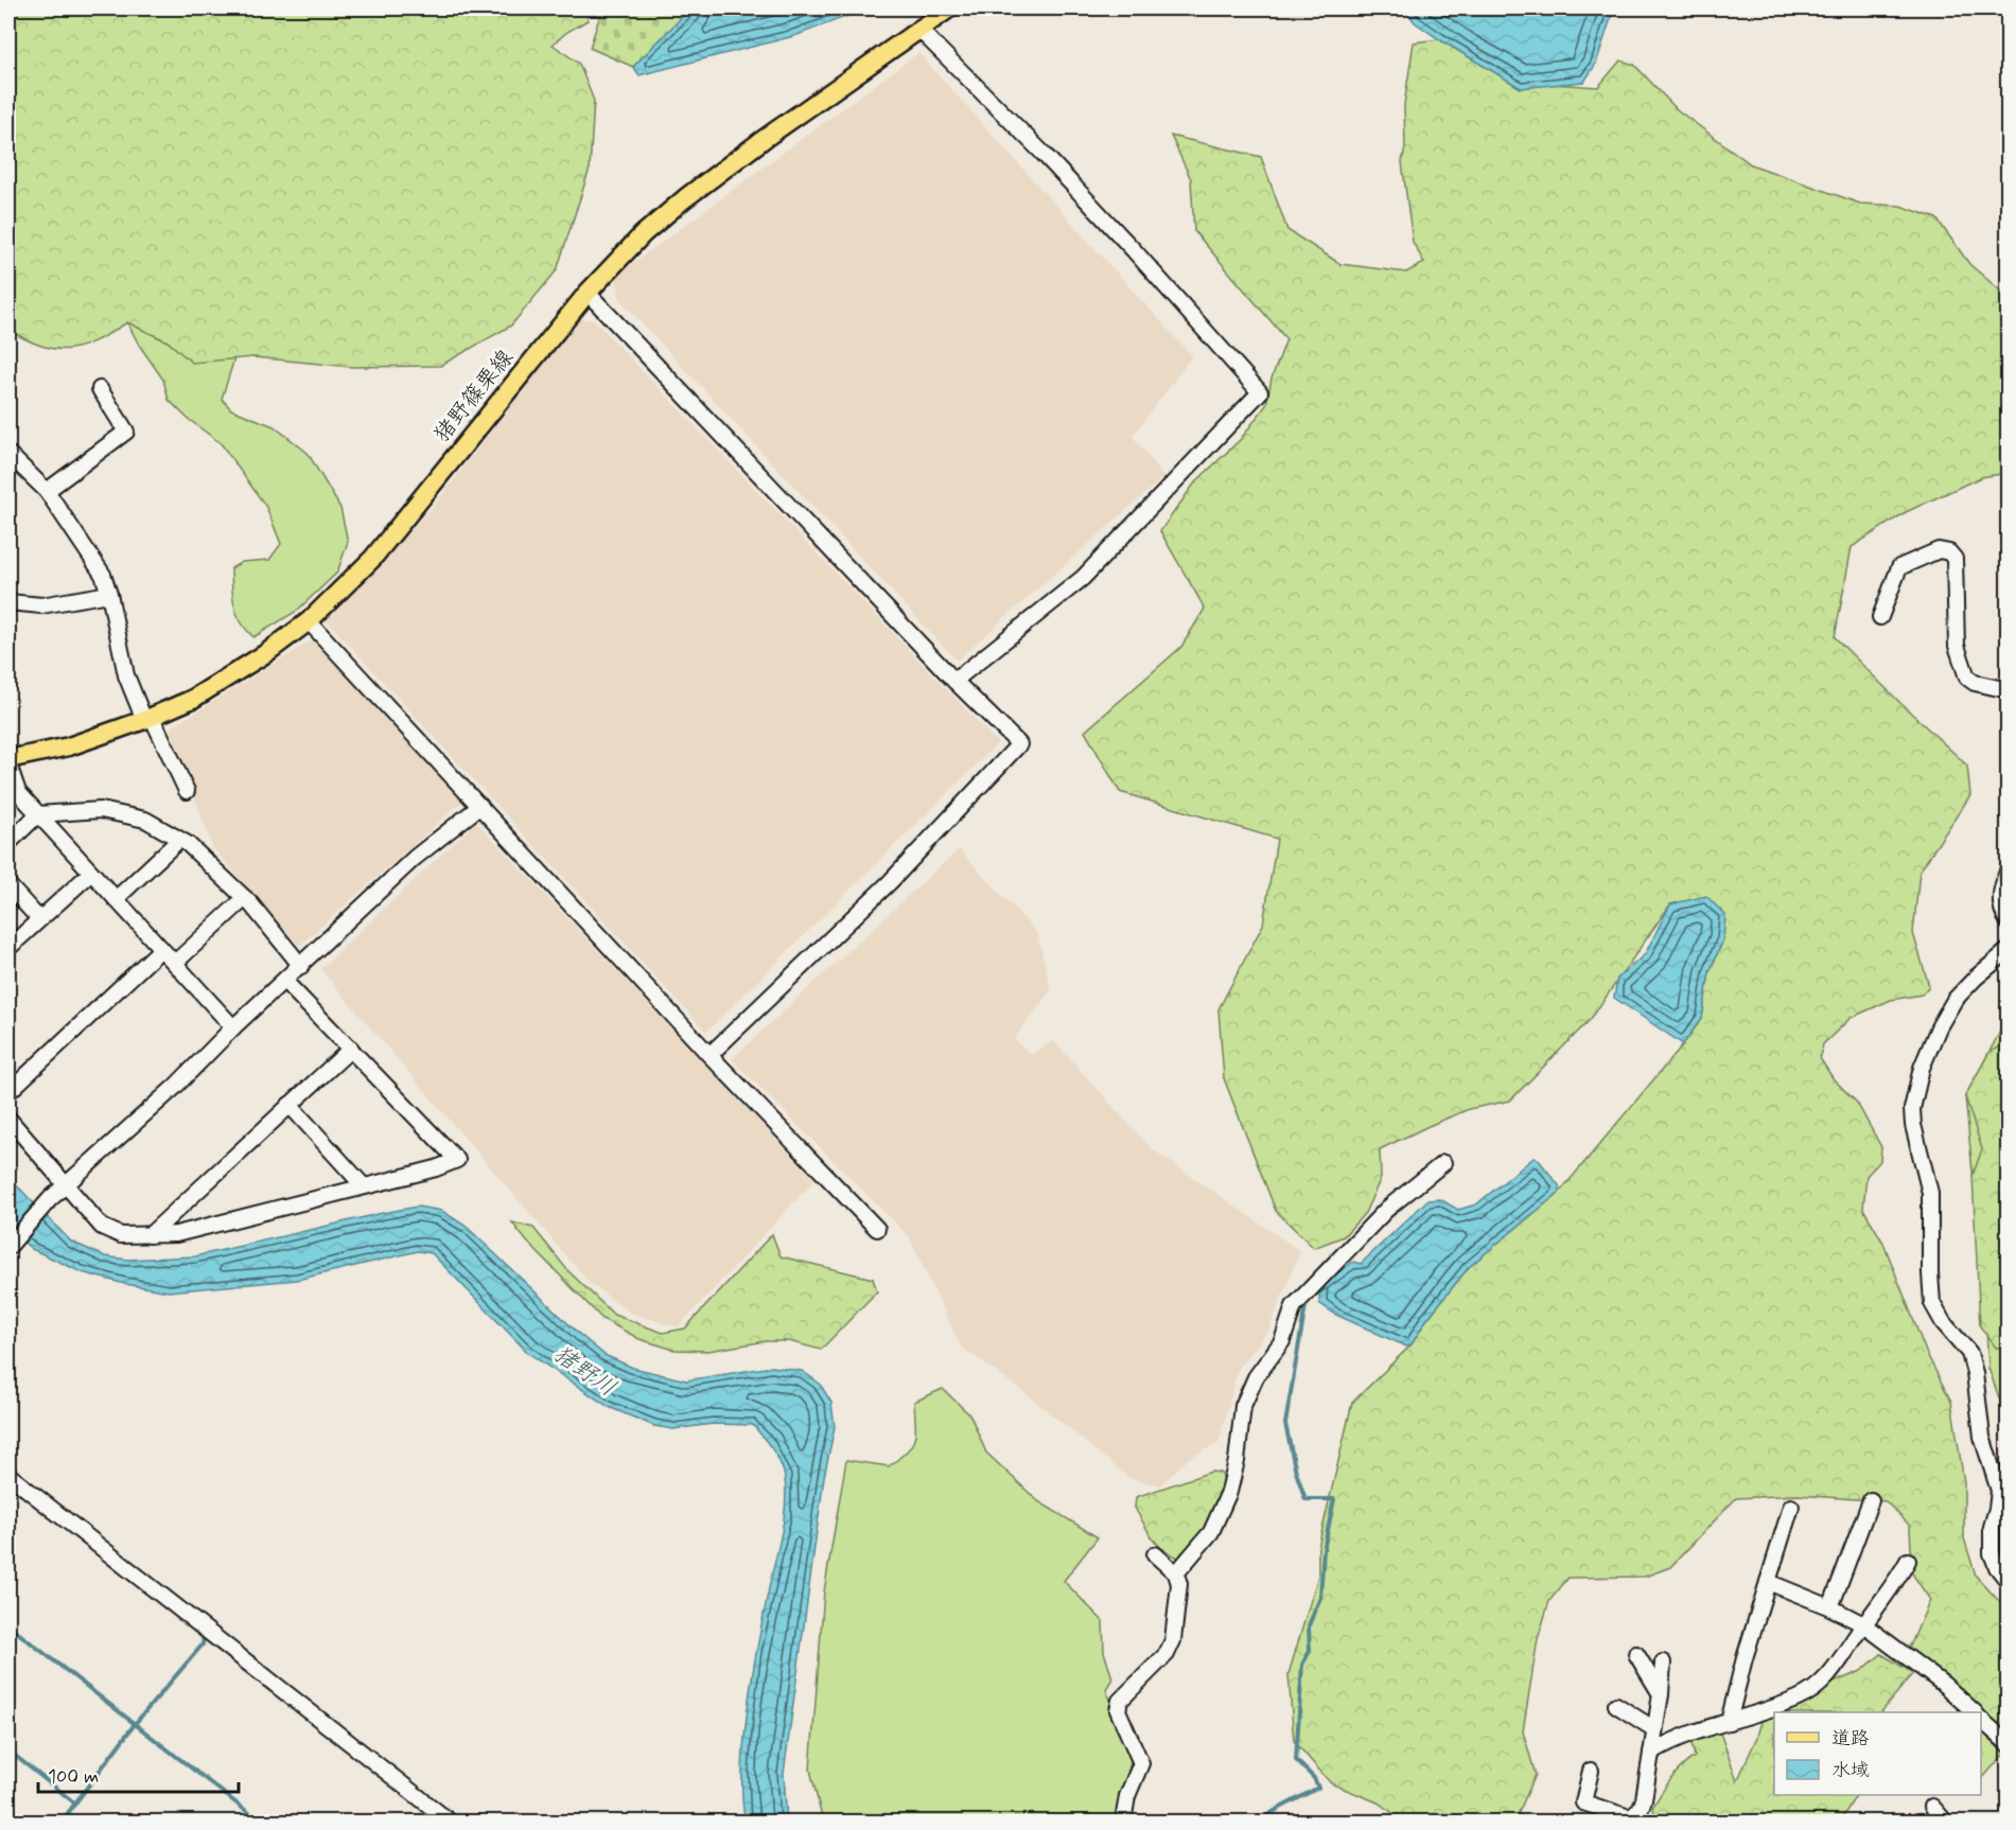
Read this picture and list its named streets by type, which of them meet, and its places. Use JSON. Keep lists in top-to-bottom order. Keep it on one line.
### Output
{"streets":{"main road":["猪野篠栗線"]},"water":["猪野川"],"legend":["道路","水域"],"scale_bar":"100 m"}
